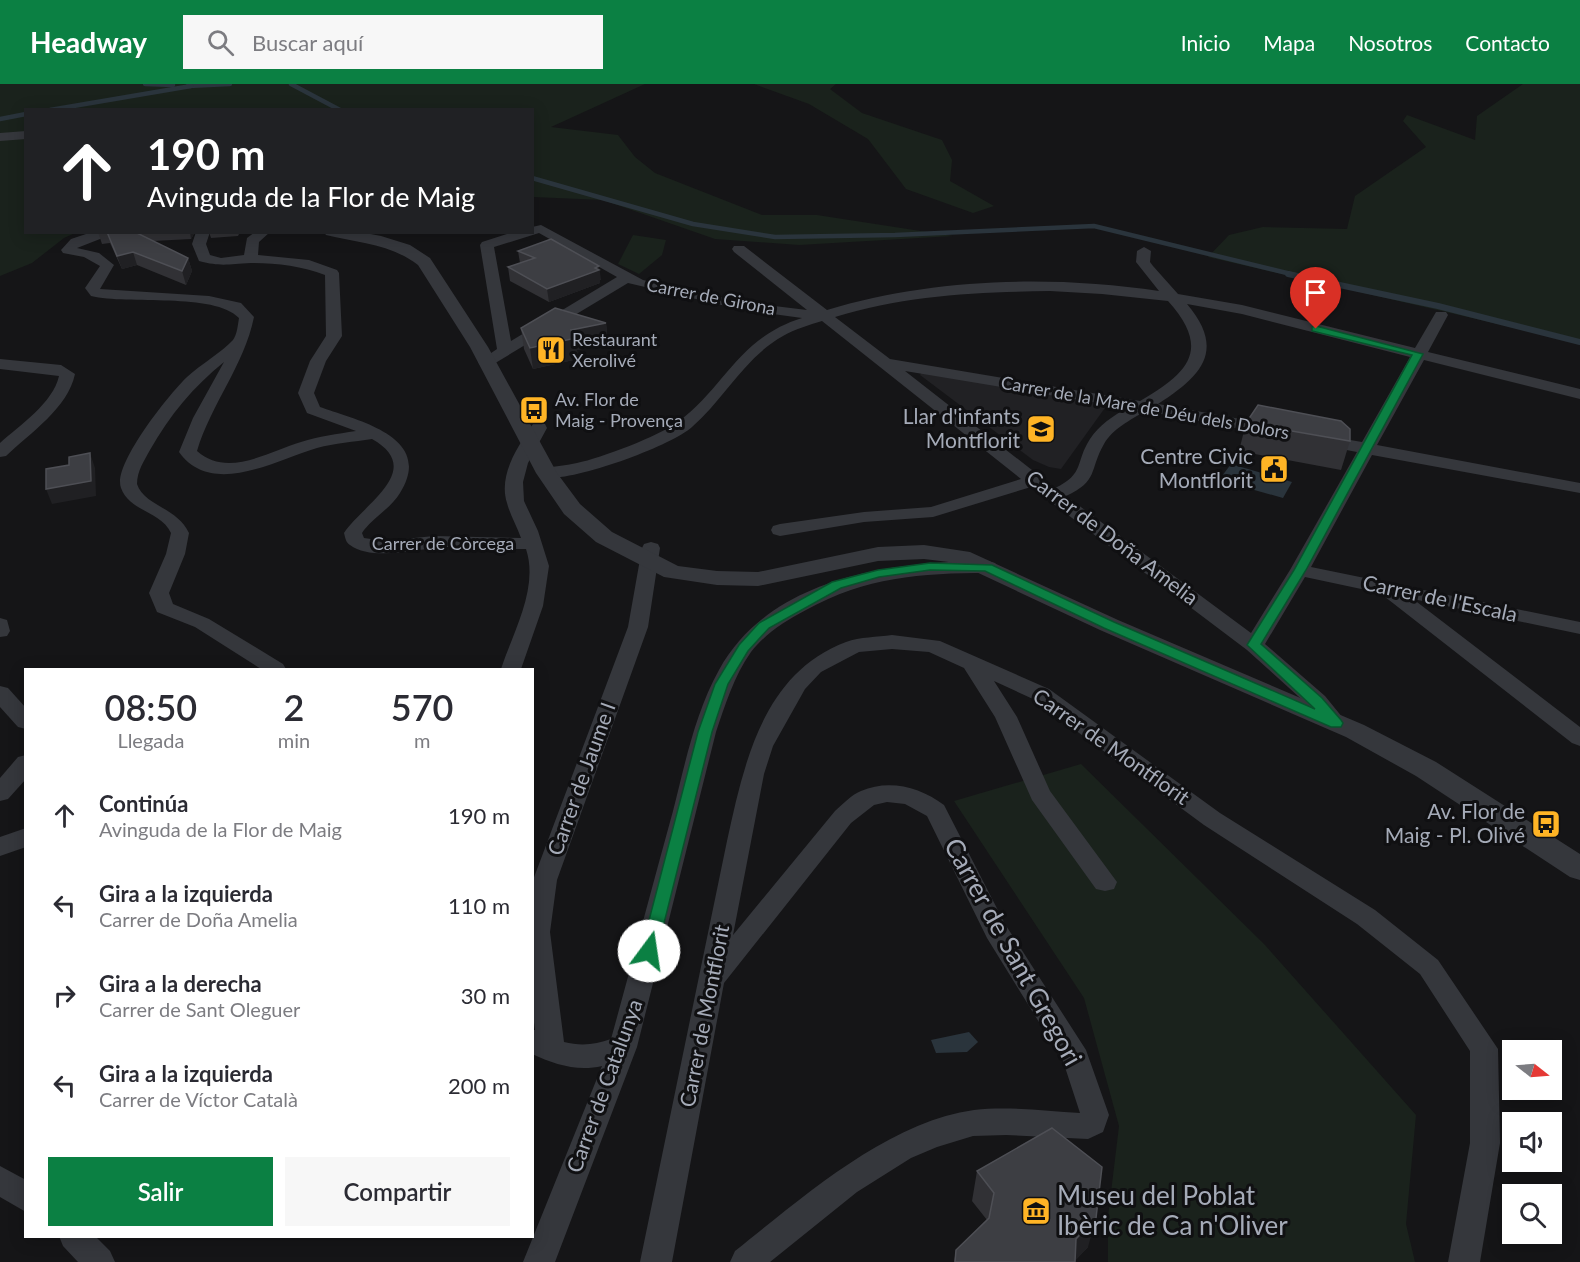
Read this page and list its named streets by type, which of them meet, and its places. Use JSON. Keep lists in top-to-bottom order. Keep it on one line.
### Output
{"streets":{"street":["Carrer de Girona","Carrer de la Mare de Déu dels Dolors","Carrer de Doña Amelia","Carrer de Còrcega","Carrer de l'Escala","Carrer de Montflorit","Carrer de Jaume I","Carrer de Sant Gregori","Carrer de Catalunya"]},"crossings":[["Carrer de Girona","Carrer de Doña Amelia"],["Carrer de la Mare de Déu dels Dolors","Carrer de Doña Amelia"],["Carrer de Montflorit","Carrer de Sant Gregori"]],"places":{"restaurant":["Restaurant Xerolivé"],"bus stop":["Av. Flor de Maig - Provença","Av. Flor de Maig - Pl. Olivé"],"school or university":["Llar d'infants Montflorit"],"public building":["Centre Civic Montflorit"],"museum":["Museu del Poblat Ibèric de Ca n'Oliver"]},"north":"right","page":{"header":"Headway","search":"Buscar aquí","nav":["Inicio","Mapa","Nosotros","Contacto"],"turn":["190 m","Avinguda de la Flor de Maig"],"eta":["08:50","Llegada","2","min","570","m"],"list":[{"name":"Continúa","note":"Avinguda de la Flor de Maig","value":"190 m"},{"name":"Gira a la izquierda","note":"Carrer de Doña Amelia","value":"110 m"},{"name":"Gira a la derecha","note":"Carrer de Sant Oleguer","value":"30 m"},{"name":"Gira a la izquierda","note":"Carrer de Víctor Català","value":"200 m"}],"buttons":["Salir","Compartir"]}}
